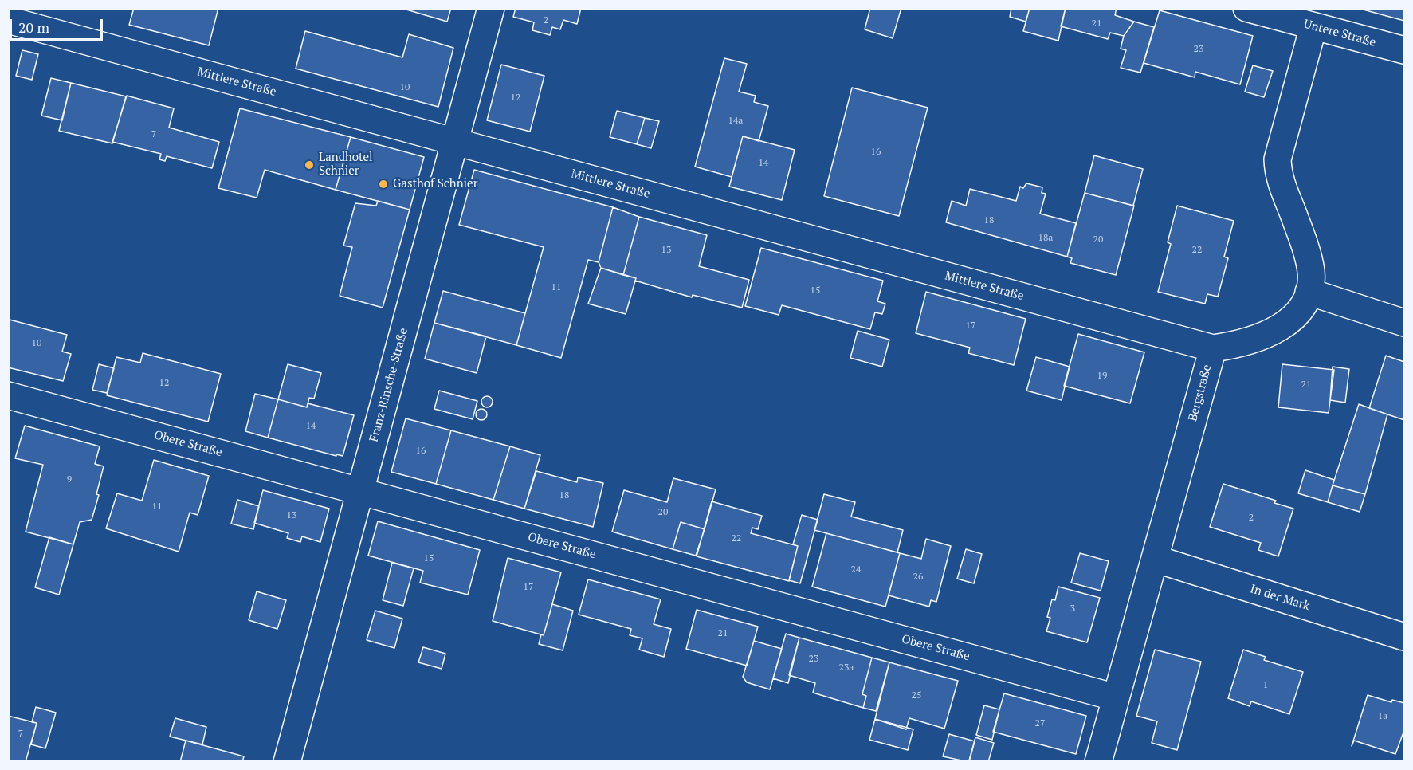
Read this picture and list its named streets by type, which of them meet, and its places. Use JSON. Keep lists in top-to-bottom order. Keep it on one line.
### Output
{"streets":{"street":["Untere Straße","Mittlere Straße","Franz-Rinsche-Straße","Bergstraße","Obere Straße","In der Mark"]},"crossings":[["Untere Straße","Bergstraße"],["Mittlere Straße","Franz-Rinsche-Straße"],["Mittlere Straße","Bergstraße"],["Franz-Rinsche-Straße","Obere Straße"],["Bergstraße","Obere Straße"],["Bergstraße","In der Mark"]],"places":["Landhotel Schnier","Gasthof Schnier"],"house_numbers":["2","21","23","10","12","14a","7","16","14","18","18a","20","13","22","11","15","17","10","19","12","21","14","16","9","18","11","20","13","2","22","15","24","26","17","3","21","23","23a","1","25","1a","27","7"],"scale_bar":"20 m"}
